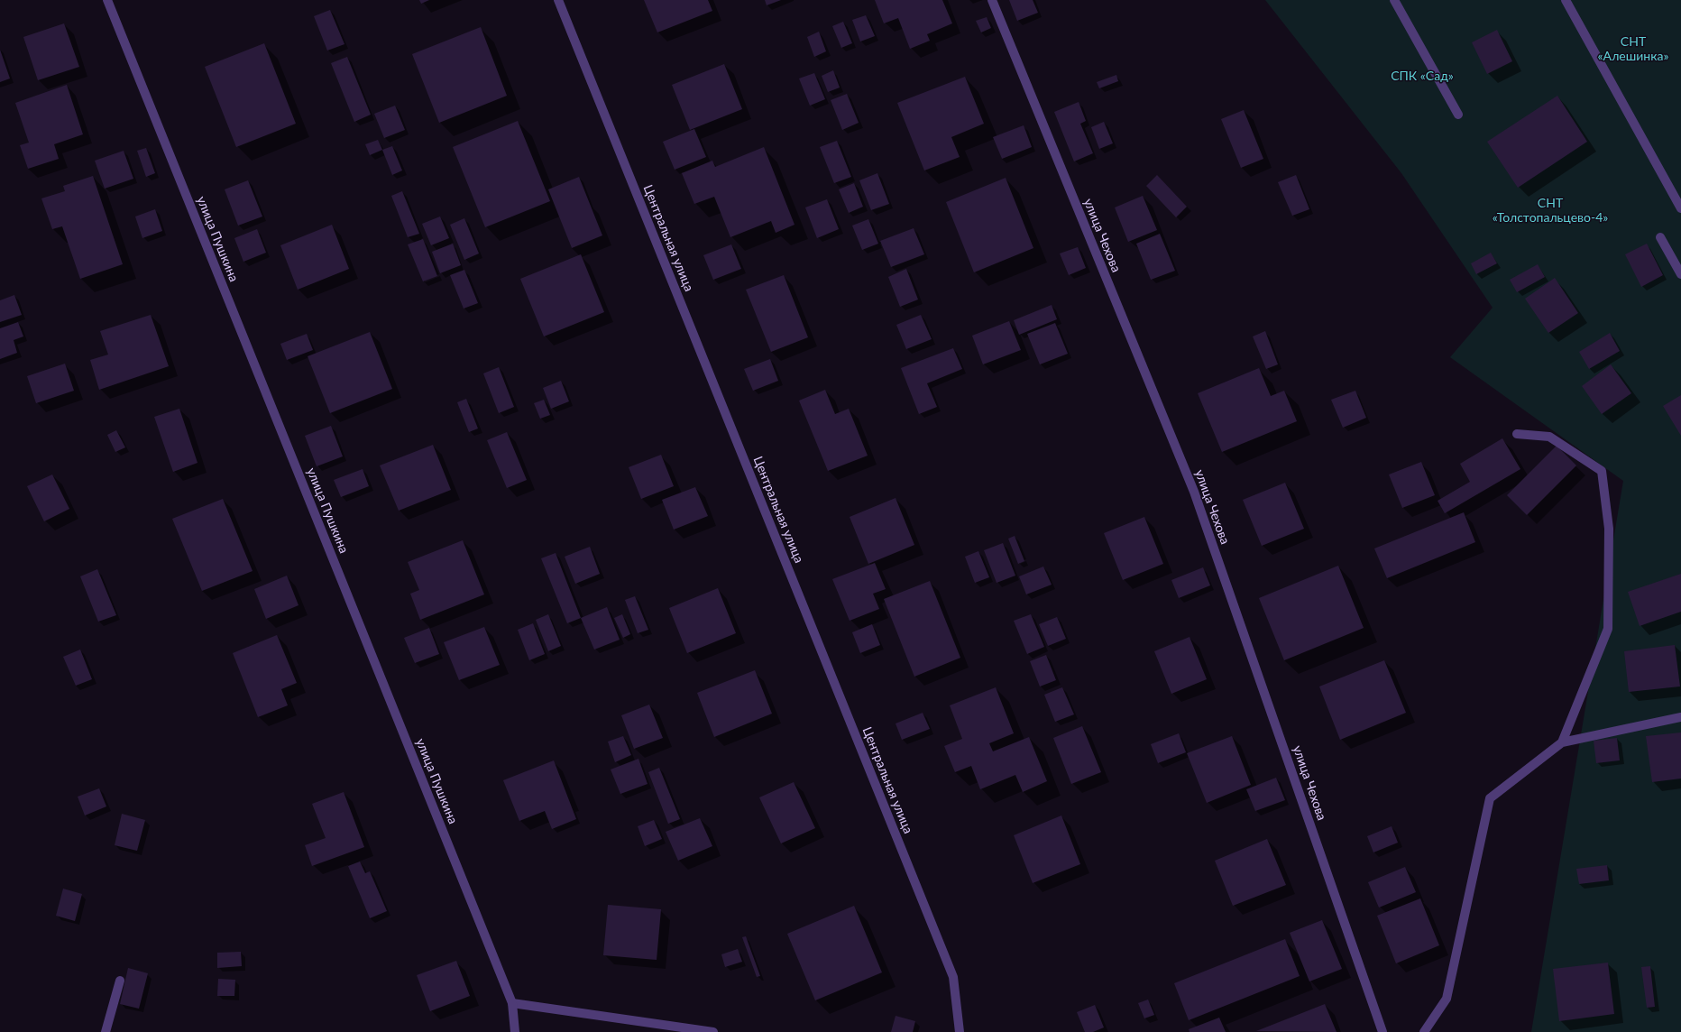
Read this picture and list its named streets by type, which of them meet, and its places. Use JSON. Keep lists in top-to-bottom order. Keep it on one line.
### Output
{"streets":{"street":["улица Чехова","Центральная улица","улица Пушкина"]},"parks":["СНТ «Алешинка»","СПК «Сад»","СНТ «Толстопальцево-4»"]}
